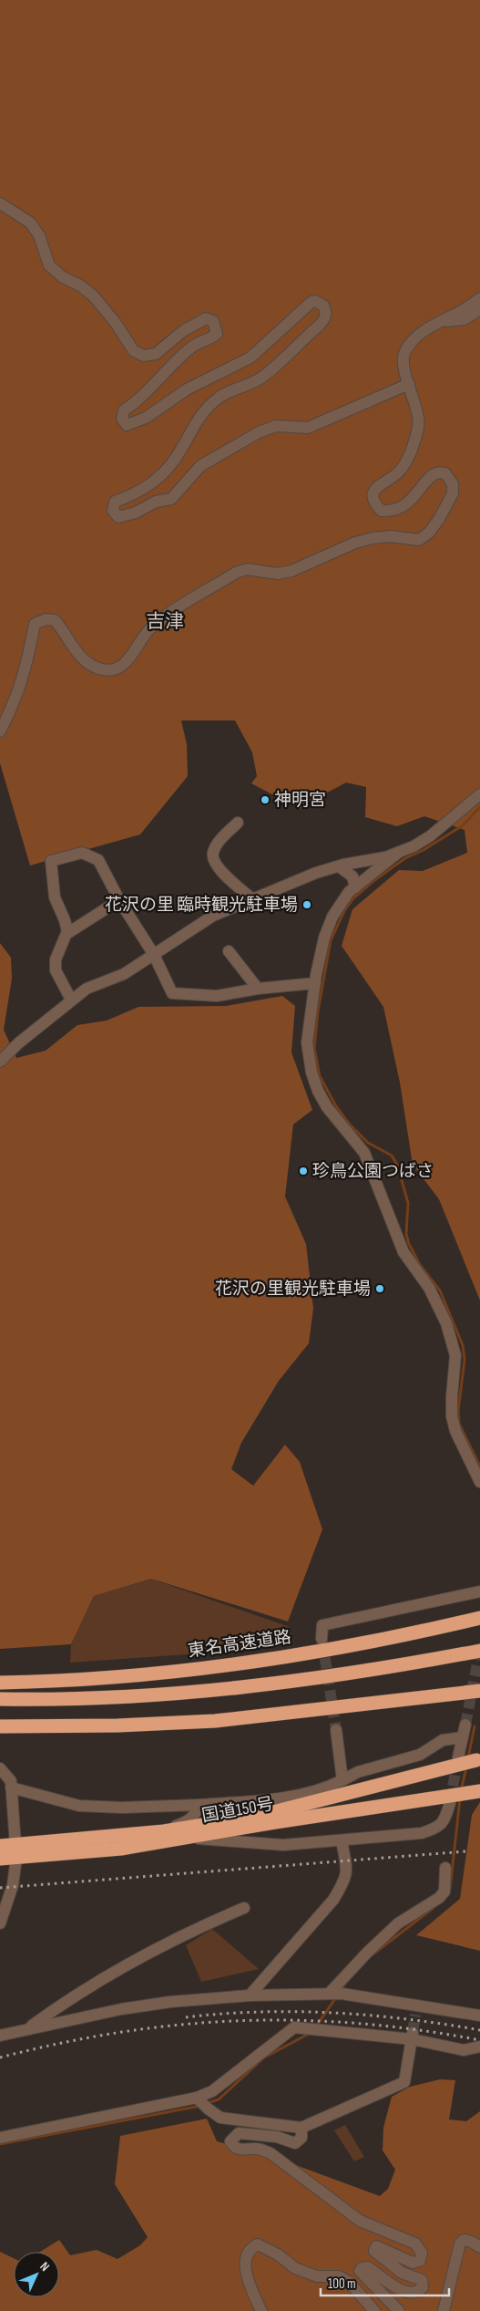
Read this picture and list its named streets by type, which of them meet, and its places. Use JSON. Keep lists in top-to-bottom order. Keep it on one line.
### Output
{"streets":{"highway":["東名高速道路","国道150号"]},"districts":["吉津"],"places":["神明宮","花沢の里 臨時観光駐車場","珍鳥公園つばさ","花沢の里観光駐車場"],"scale_bar":"100 m","north":"top right"}
